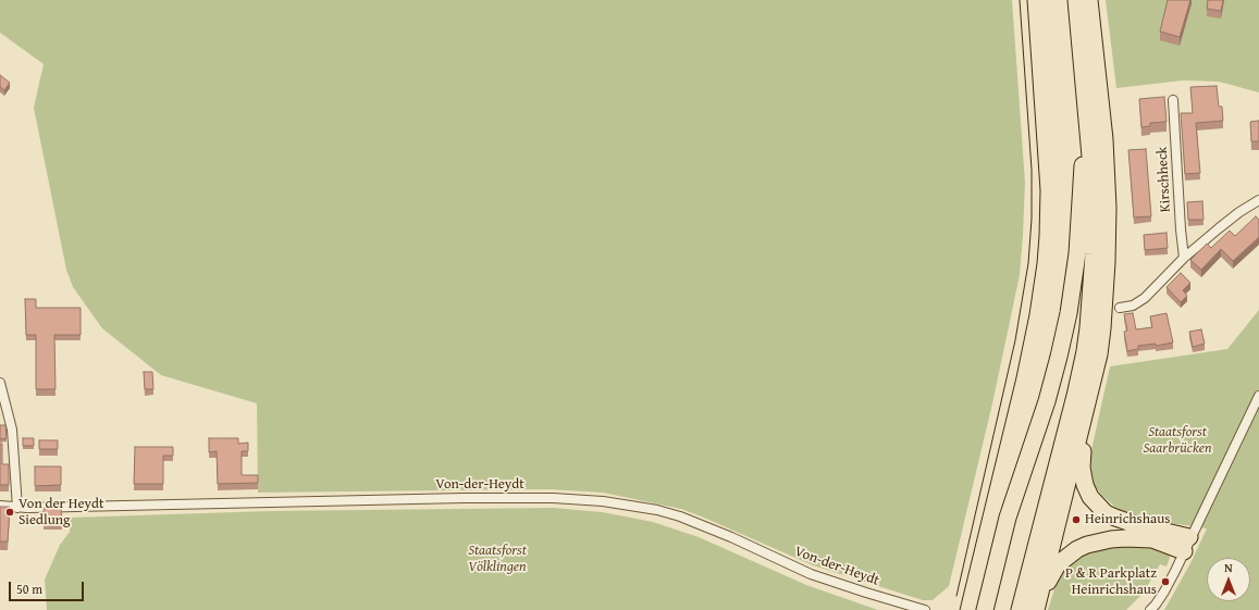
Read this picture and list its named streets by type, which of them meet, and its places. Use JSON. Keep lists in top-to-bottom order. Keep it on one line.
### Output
{"streets":{"street":["Kirschheck","Von-der-Heydt"]},"parks":["Staatsforst Saarbrücken","Staatsforst Völklingen"],"places":["Von der Heydt Siedlung","Heinrichshaus","P & R Parkplatz Heinrichshaus"],"scale_bar":"50 m","north":"top"}
